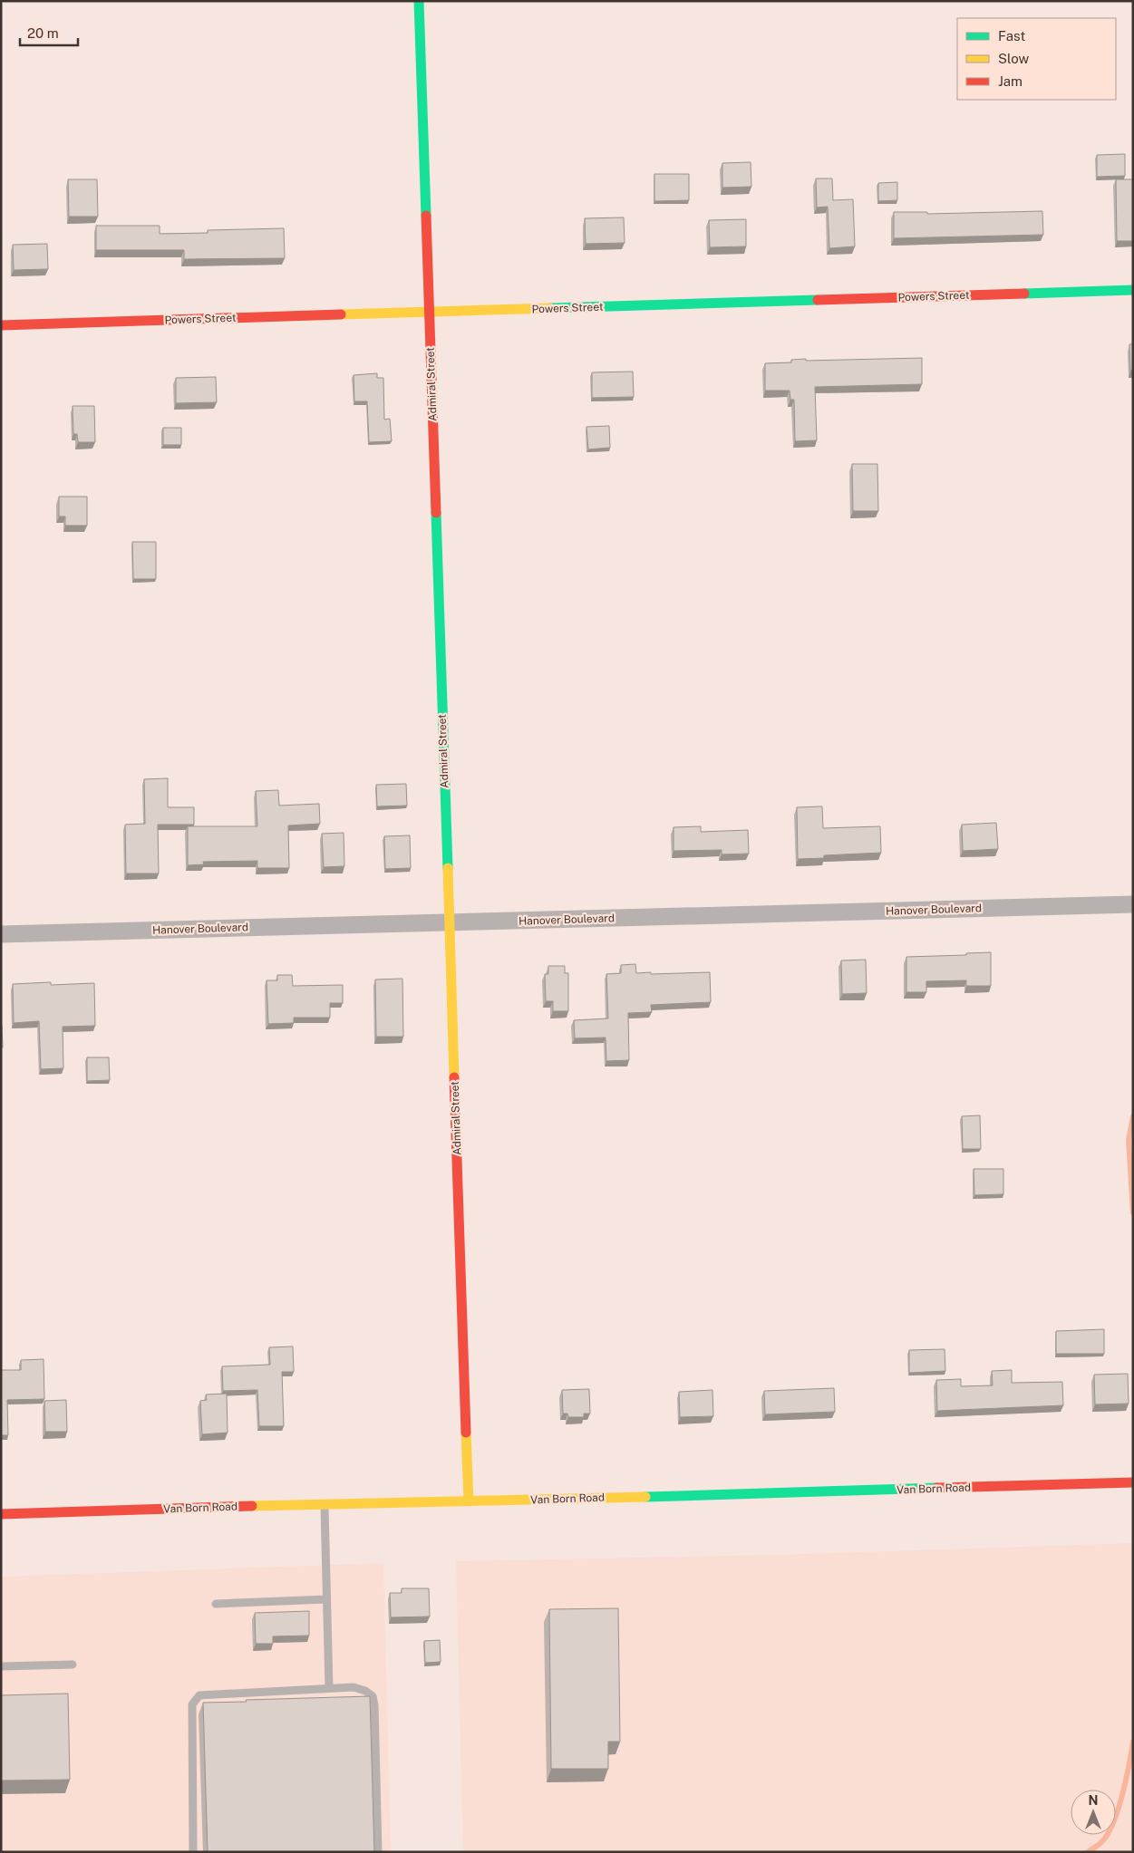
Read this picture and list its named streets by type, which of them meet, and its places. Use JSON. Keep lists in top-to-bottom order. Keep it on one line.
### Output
{"streets":{"street":["Powers Street","Admiral Street","Hanover Boulevard","Van Born Road"]},"crossings":[["Powers Street","Admiral Street"],["Admiral Street","Hanover Boulevard"],["Admiral Street","Van Born Road"]],"legend":["Fast","Slow","Jam"],"scale_bar":"20 m","north":"top"}
